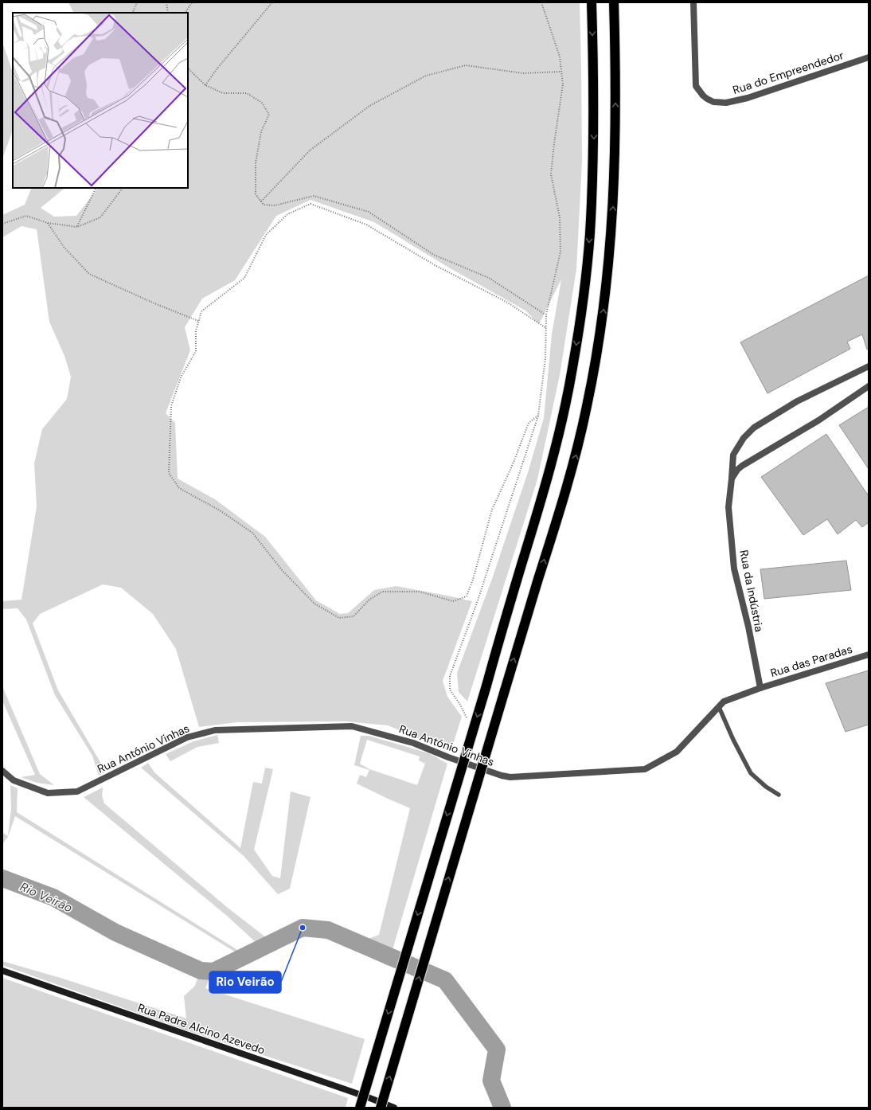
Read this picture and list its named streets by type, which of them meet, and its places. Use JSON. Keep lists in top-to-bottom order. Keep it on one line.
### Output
{"streets":{"main road":["Rua Padre Alcino Azevedo"],"street":["Rua do Empreendedor","Rua da Indústria","Rua das Paradas","Rua António Vinhas"]},"crossings":[["Rua da Indústria","Rua das Paradas"],["Rua da Indústria","Rua António Vinhas"],["Rua das Paradas","Rua António Vinhas"]],"water":["Rio Veirão"],"places":["Rio Veirão"]}
